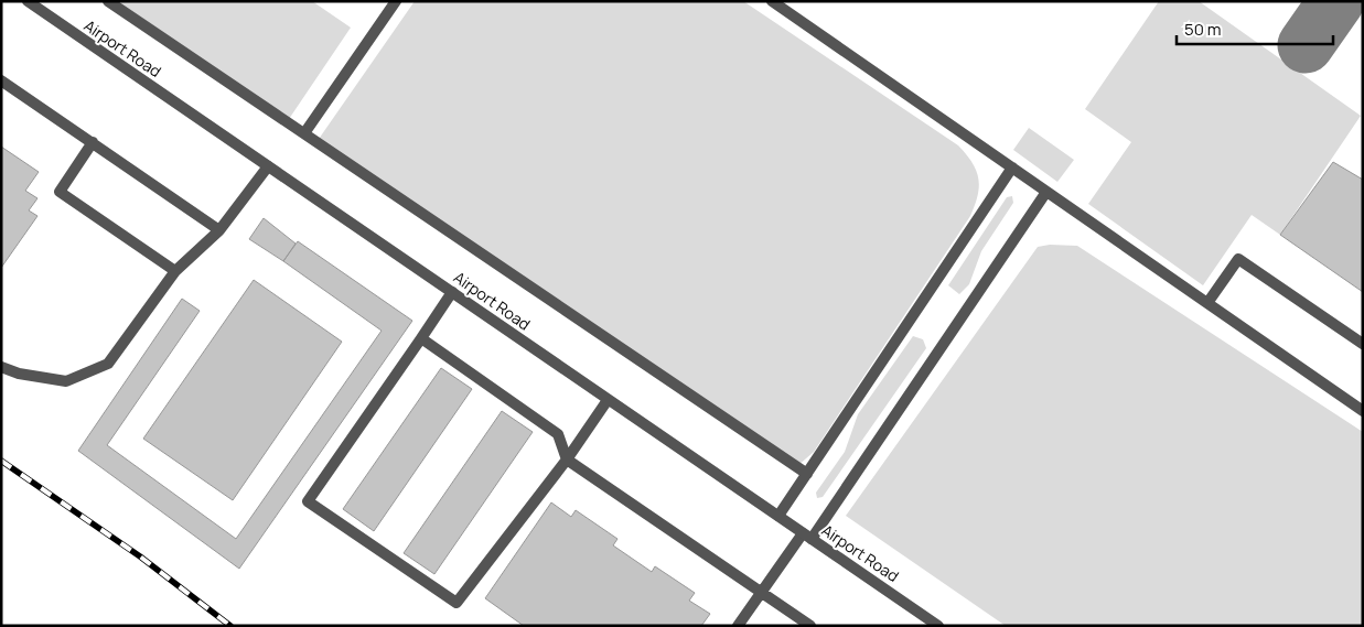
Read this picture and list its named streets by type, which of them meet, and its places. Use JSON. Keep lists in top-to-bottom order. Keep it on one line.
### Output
{"streets":{"street":["Airport Road"]},"scale_bar":"50 m"}
